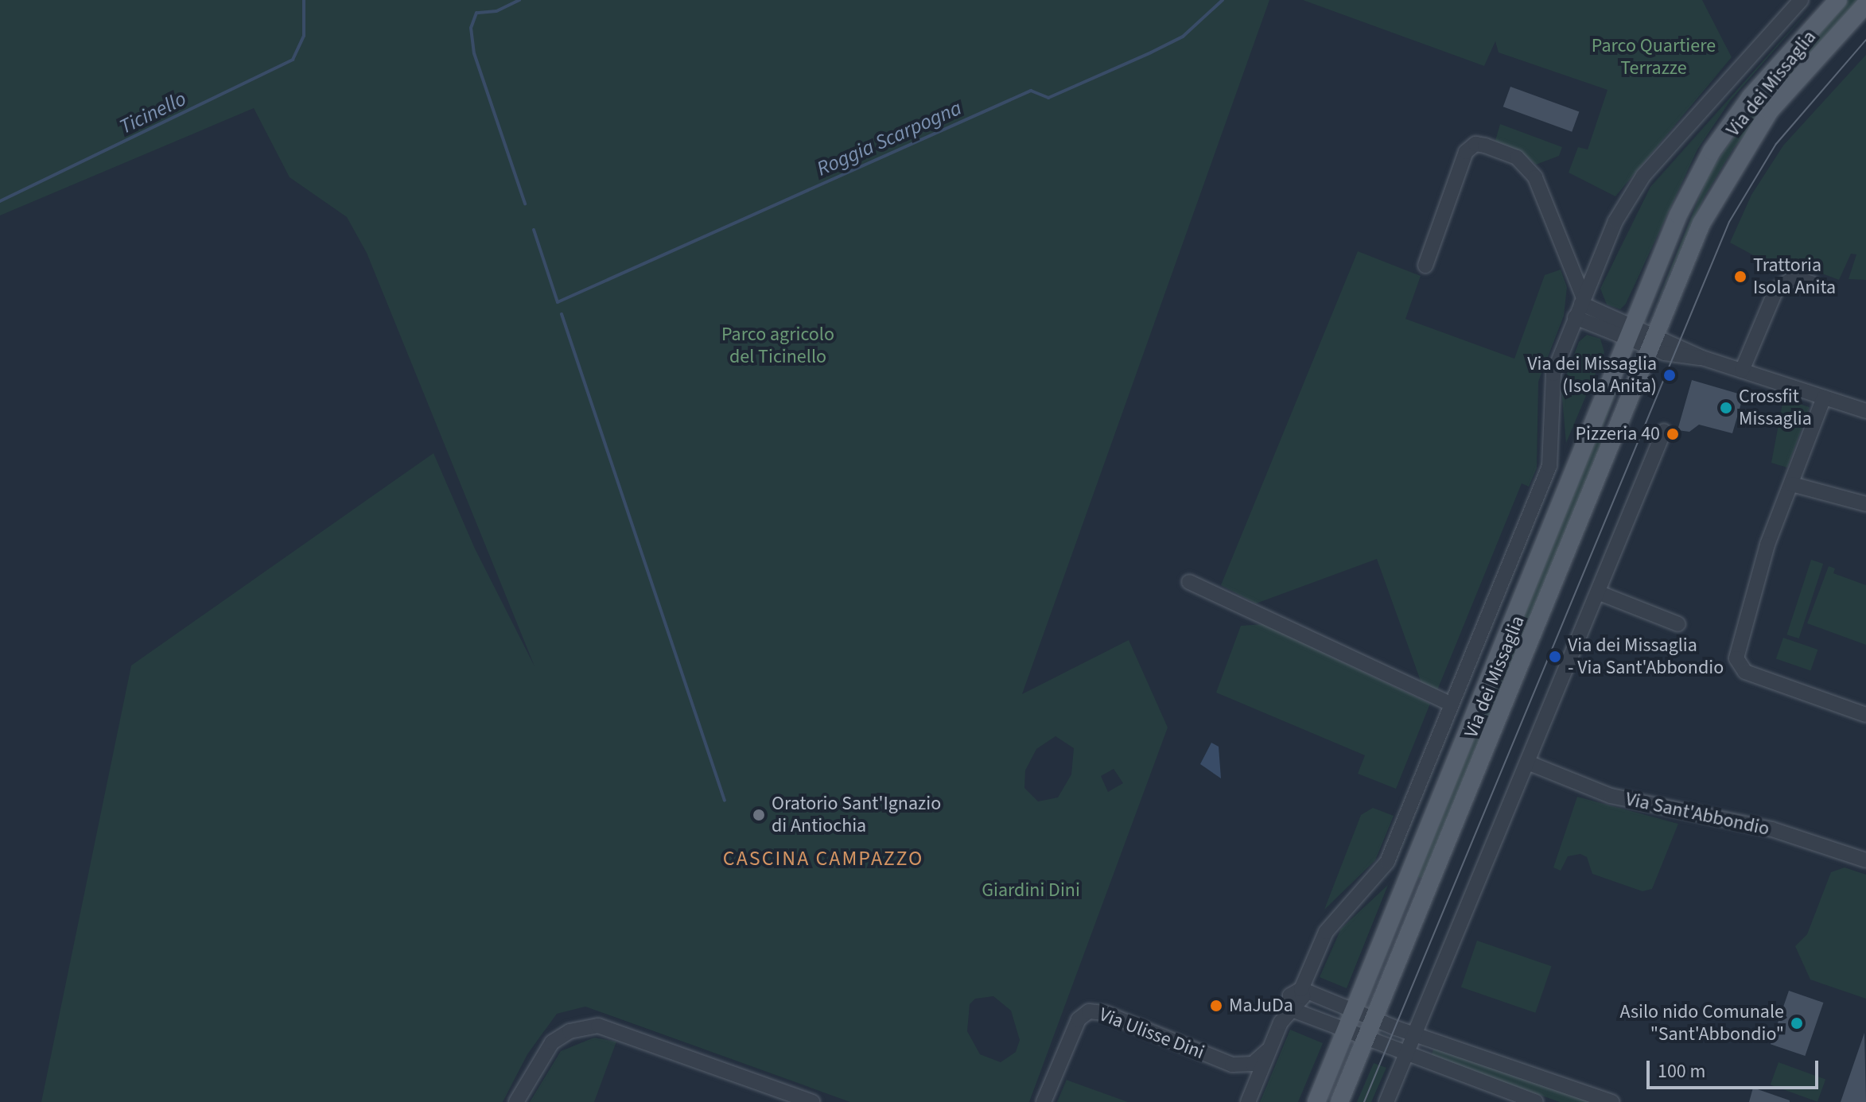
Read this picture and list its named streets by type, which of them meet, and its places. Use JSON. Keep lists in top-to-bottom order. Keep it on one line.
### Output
{"streets":{"main road":["Via dei Missaglia"],"street":["Via Sant'Abbondio","Via Ulisse Dini"]},"crossings":[["Via dei Missaglia","Via Ulisse Dini"]],"districts":["CASCINA CAMPAZZO"],"water":["Ticinello","Roggia Scarpogna"],"parks":["Parco Quartiere Terrazze","Parco agricolo del Ticinello","Giardini Dini"],"places":["Trattoria Isola Anita","Via dei Missaglia (Isola Anita)","Crossfit Missaglia","Pizzeria 40","Via dei Missaglia - Via Sant'Abbondio","Oratorio Sant'Ignazio di Antiochia","MaJuDa","Asilo nido Comunale \"Sant'Abbondio\""],"scale_bar":"100 m"}
